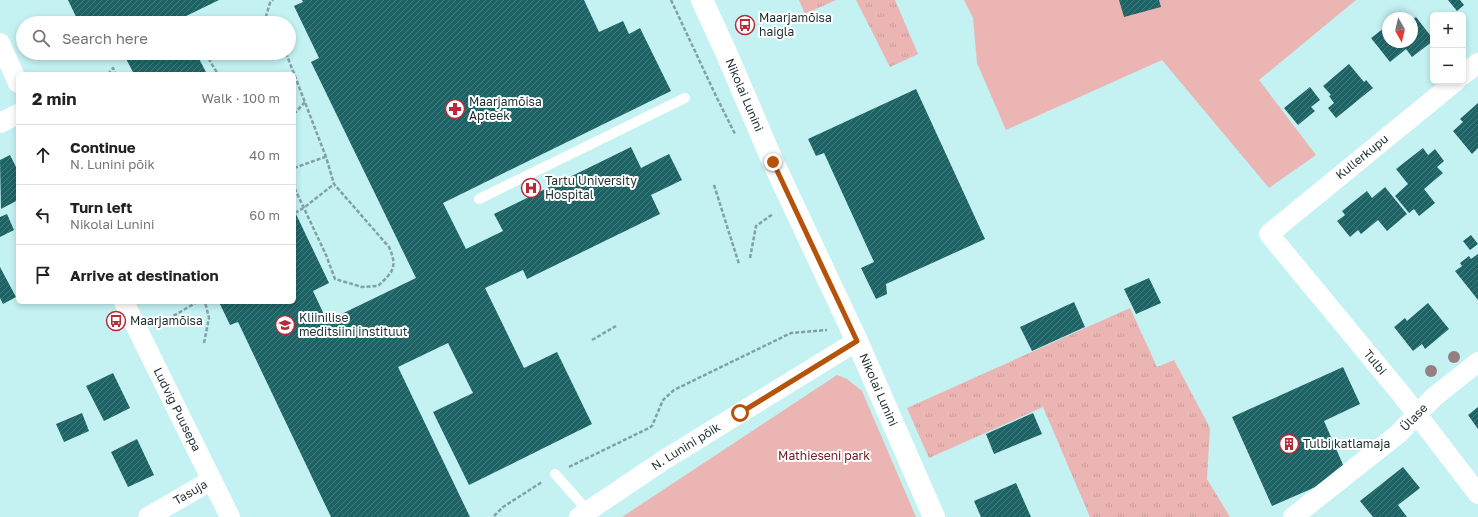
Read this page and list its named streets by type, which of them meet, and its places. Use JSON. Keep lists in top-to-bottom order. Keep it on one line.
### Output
{"streets":{"street":["Nikolai Lunini","Kullerkupu","Tulbi","Ludvig Puusepa","Ülase","N. Lunini põik","Tasuja"]},"crossings":[["Nikolai Lunini","N. Lunini põik"],["Kullerkupu","Tulbi"],["Tulbi","Ülase"],["Ludvig Puusepa","Tasuja"]],"parks":["Mathieseni park"],"places":{"bus stop":["Maarjamõisa haigla","Maarjamõisa"],"pharmacy":["Maarjamõisa Apteek"],"hospital":["Tartu University Hospital"],"school or university":["Kliinilise meditsiini instituut"],"building":["Tulbi katlamaja"]},"north":"bottom","page":{"map_buttons":["+","−"],"search":"Search here","heading":["2 min","Walk · 100 m"],"list":[["Continue","N. Lunini põik","40 m"],["Turn left","Nikolai Lunini","60 m"],"Arrive at destination"]}}
